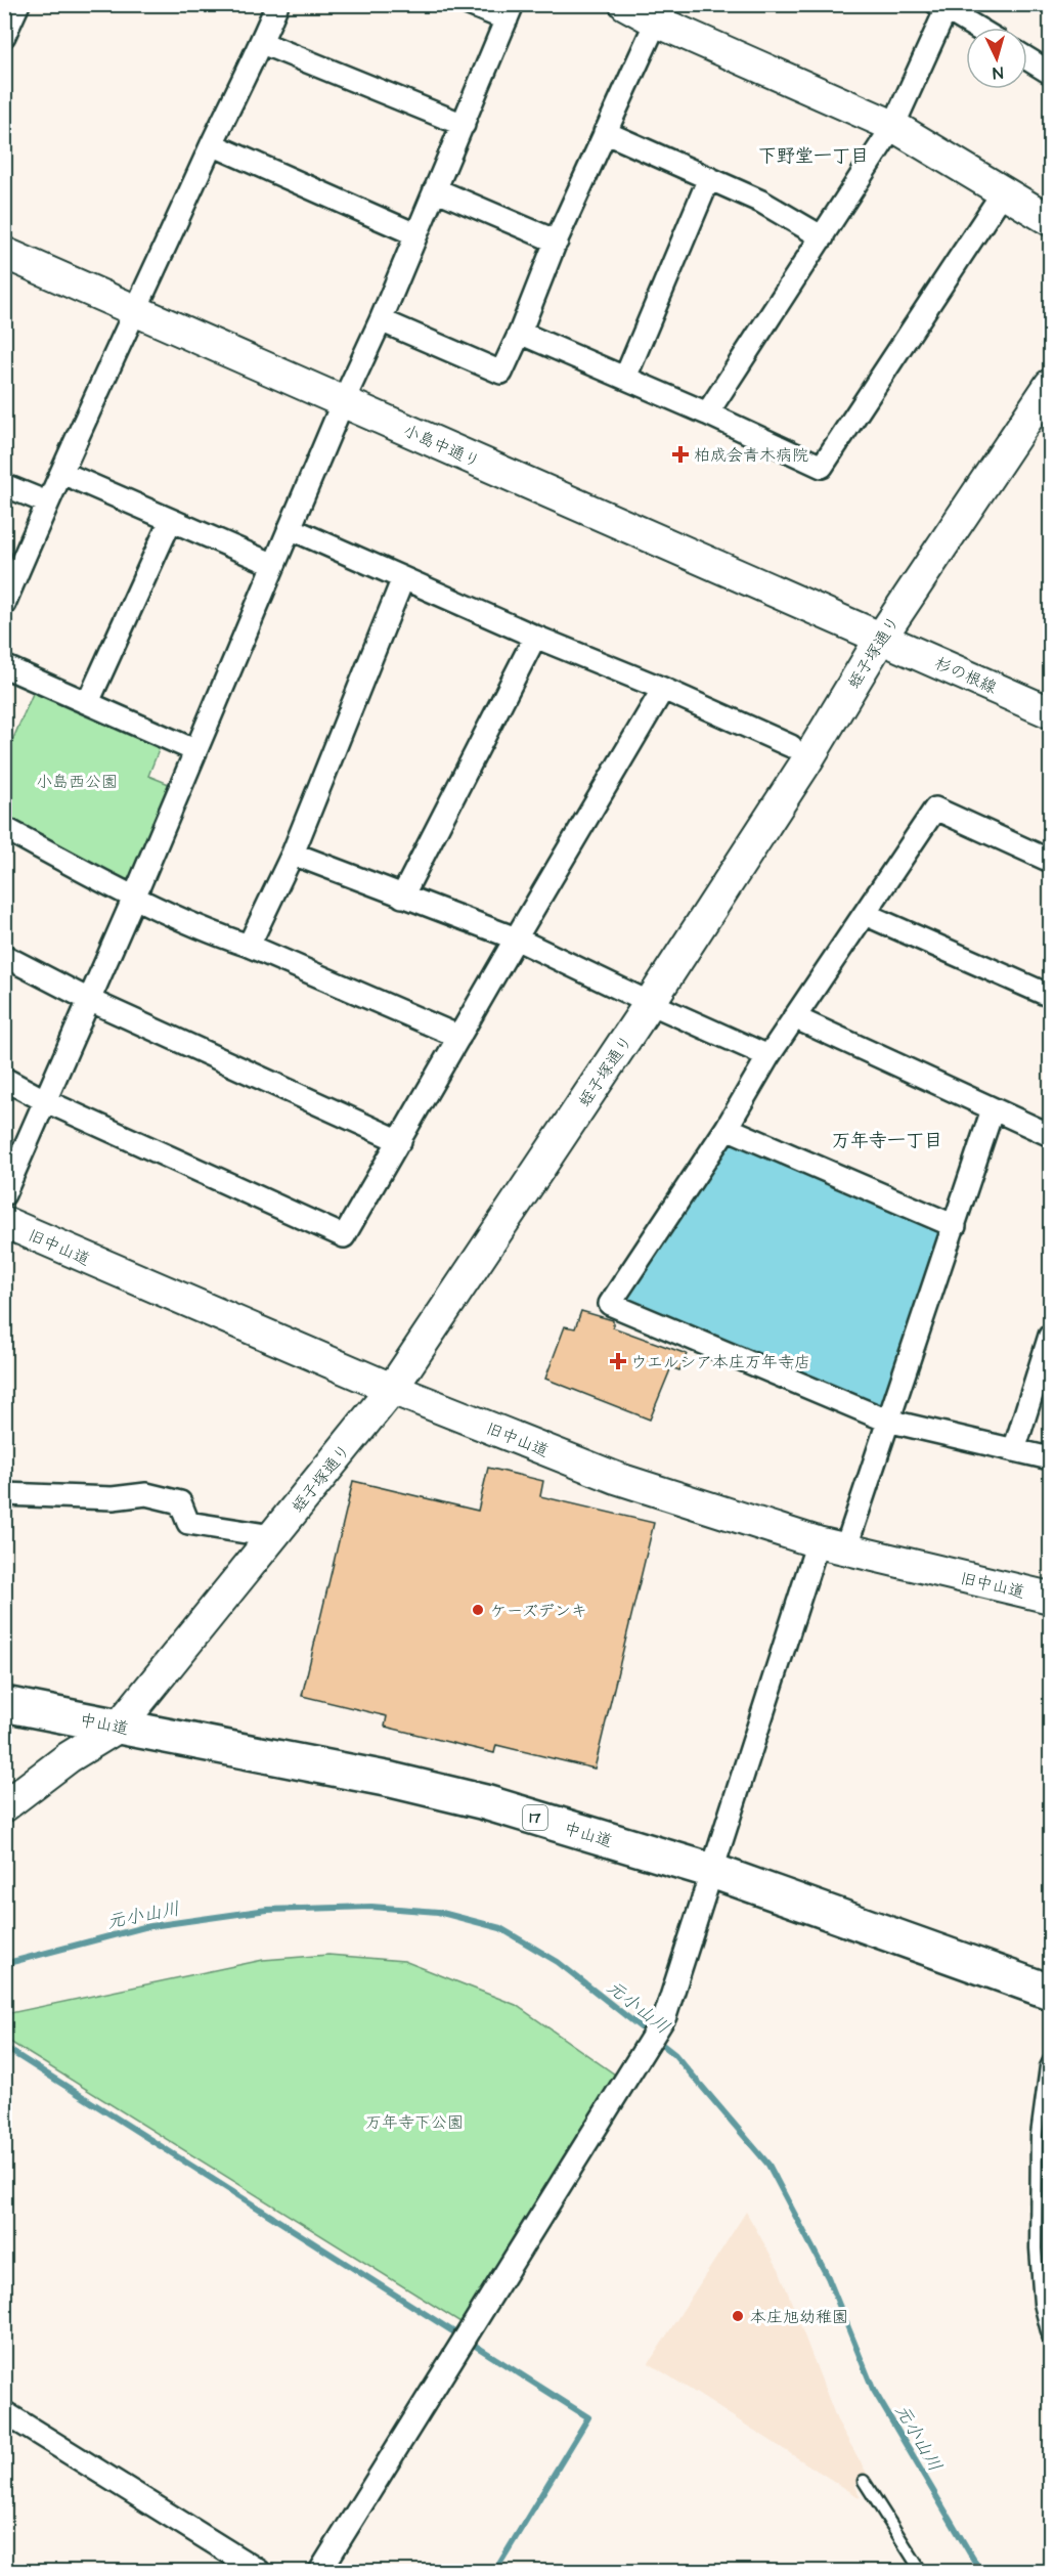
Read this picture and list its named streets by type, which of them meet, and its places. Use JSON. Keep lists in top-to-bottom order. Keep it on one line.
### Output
{"streets":{"highway":["中山道","17"],"street":["小島中通り","蛭子塚通り","杉の根線","旧中山道"]},"crossings":[["小島中通り","蛭子塚通り"],["小島中通り","杉の根線"],["蛭子塚通り","杉の根線"],["蛭子塚通り","旧中山道"],["蛭子塚通り","中山道"]],"districts":["下野堂一丁目","万年寺一丁目"],"water":["元小山川"],"parks":["小島西公園","万年寺下公園"],"places":{"health":["柏成会青木病院","ウエルシア本庄万年寺店"],"other":["ケーズデンキ","本庄旭幼稚園"]},"north":"bottom"}
